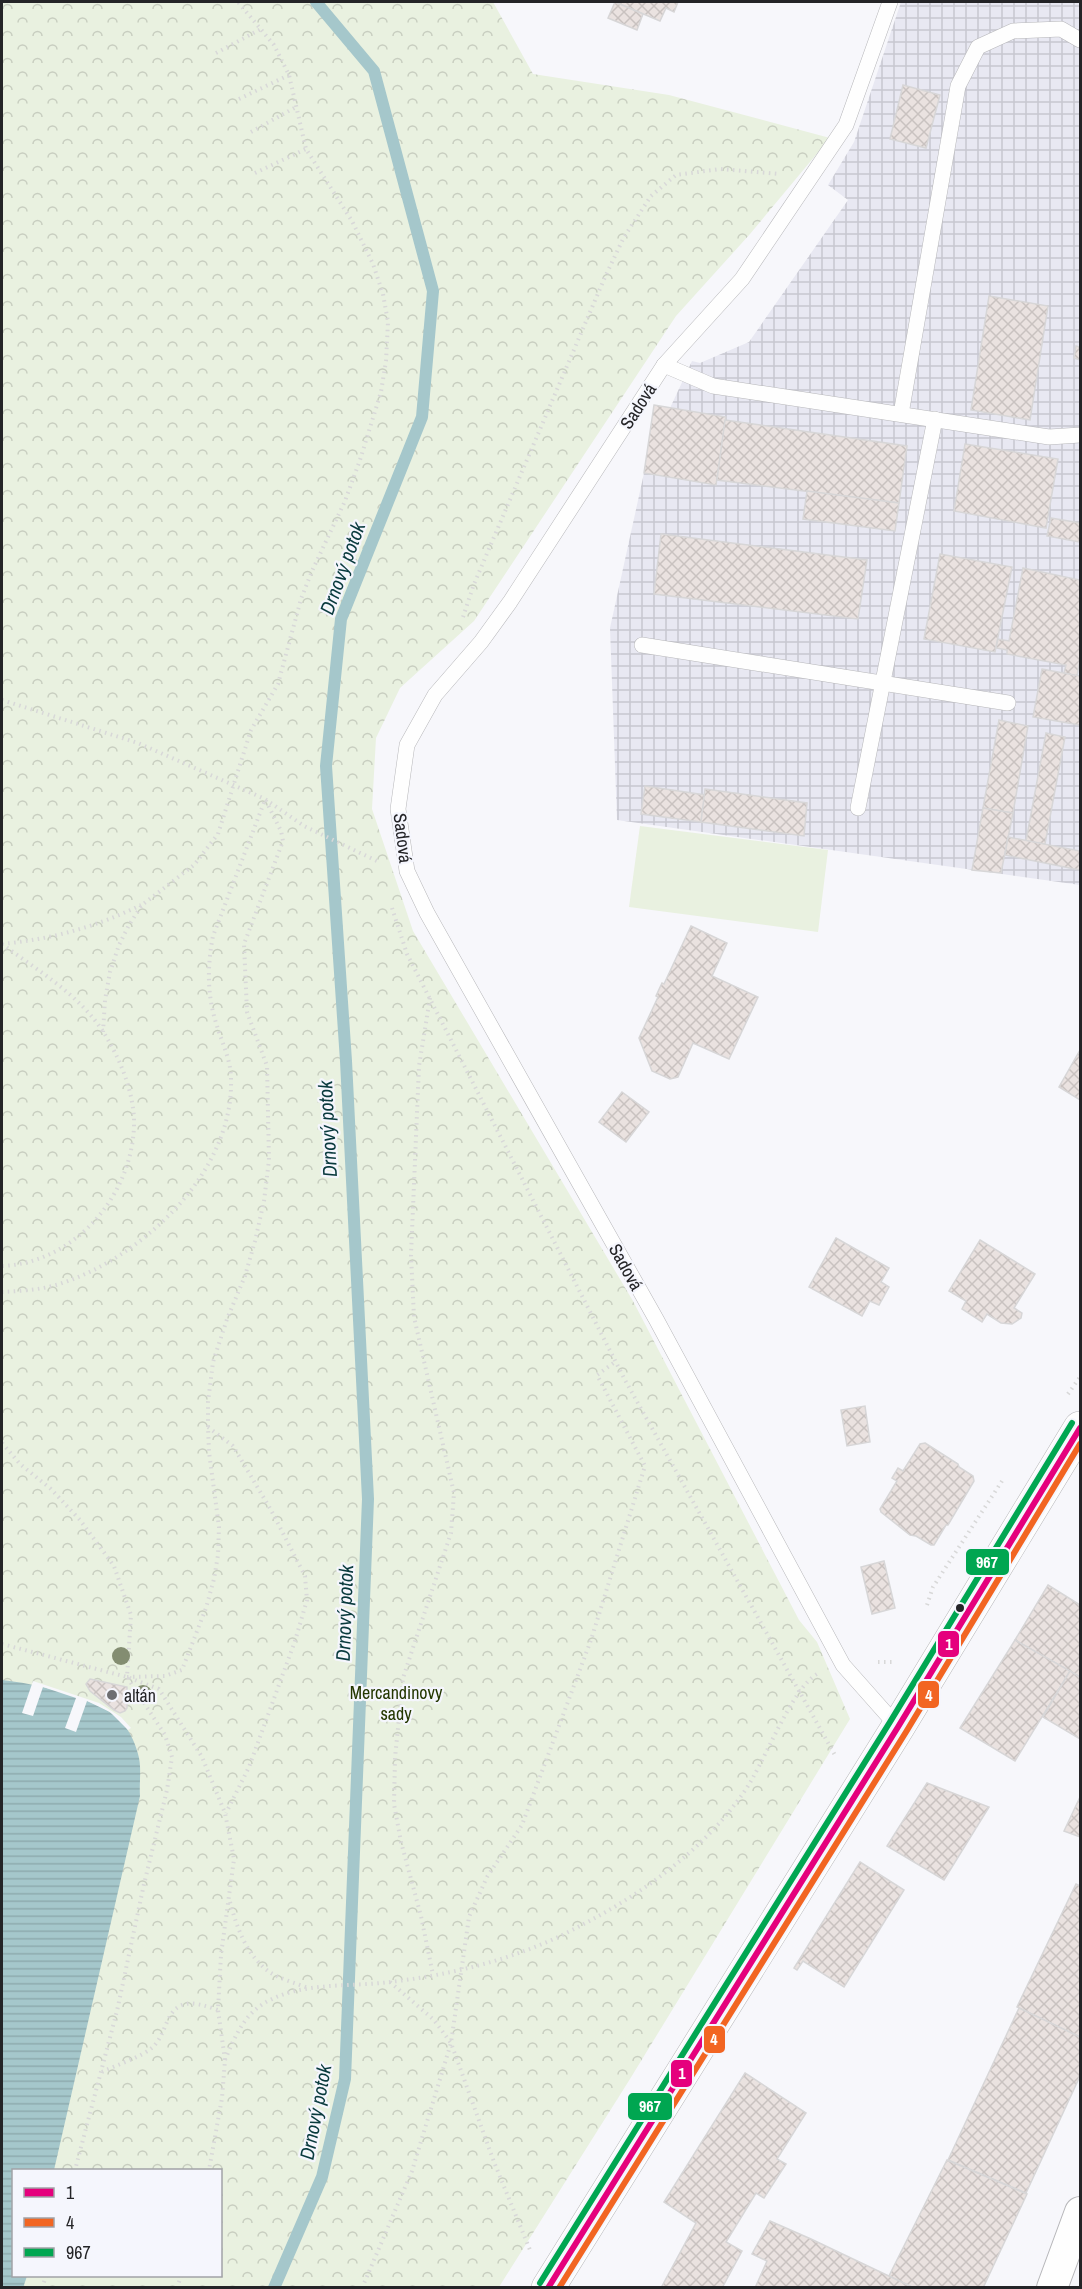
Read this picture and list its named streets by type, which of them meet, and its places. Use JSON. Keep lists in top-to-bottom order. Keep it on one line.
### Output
{"streets":{"lane":["Sadová"]},"water":["Drnový potok"],"parks":["Mercandinovy sady"],"places":["altán"],"lines":["transit line 967","transit line 1","transit line 4"],"legend":["1","4","967"]}
